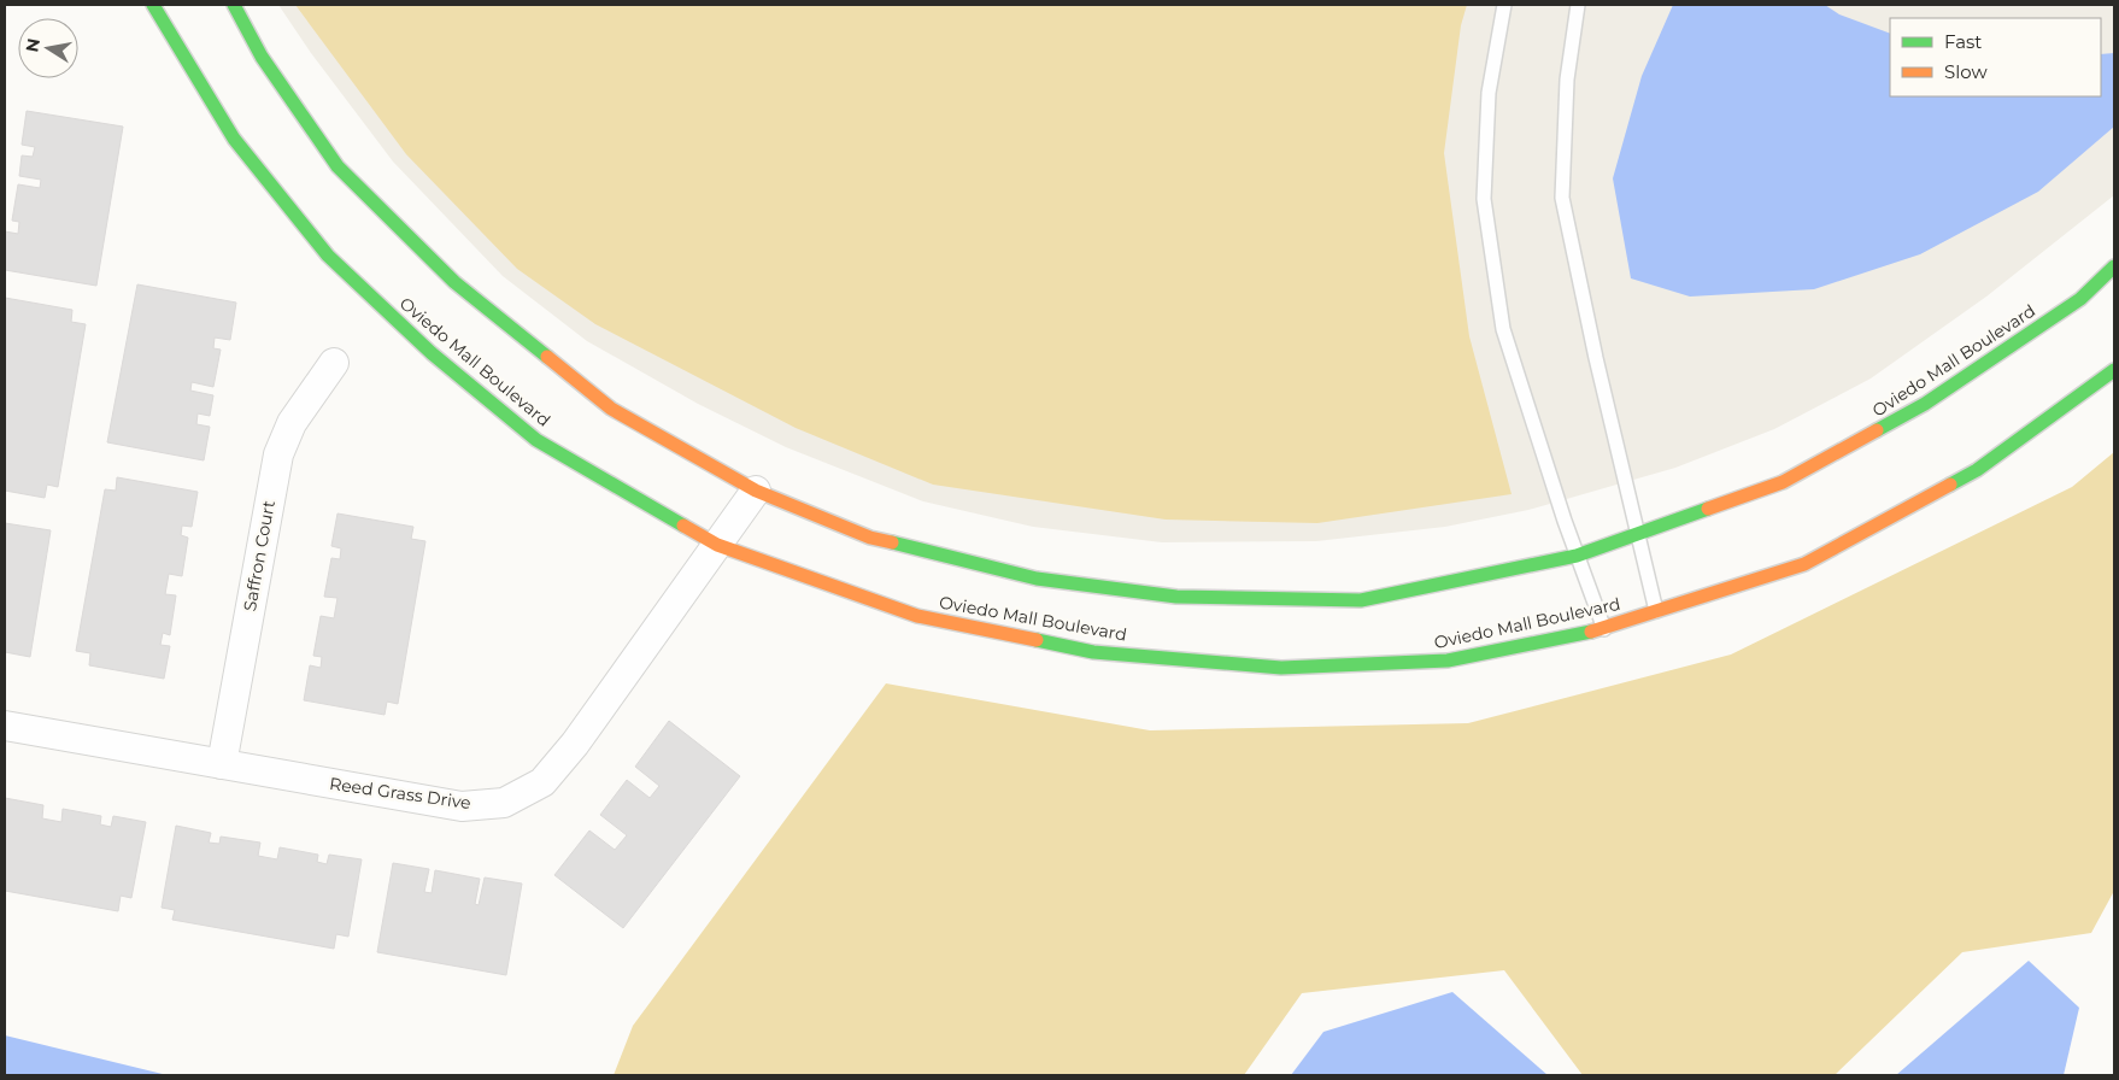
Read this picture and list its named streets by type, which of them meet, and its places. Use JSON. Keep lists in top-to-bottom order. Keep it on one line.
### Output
{"streets":{"street":["Oviedo Mall Boulevard","Saffron Court","Reed Grass Drive"]},"crossings":[["Oviedo Mall Boulevard","Reed Grass Drive"],["Saffron Court","Reed Grass Drive"]],"legend":["Fast","Slow"],"north":"left"}
